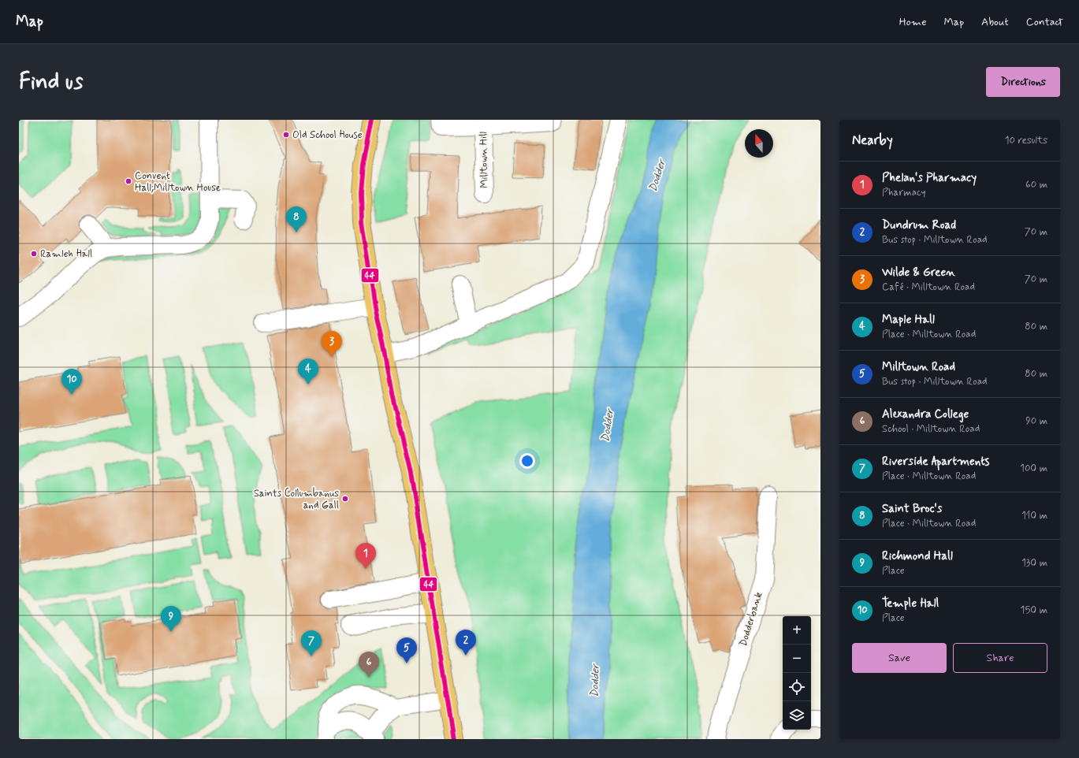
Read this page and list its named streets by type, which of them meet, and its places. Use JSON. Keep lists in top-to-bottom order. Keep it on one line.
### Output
{"streets":{"street":["Milltown Hill","Dodderbank"]},"water":["Dodder"],"places":["Old School House","Convent Hall;Milltown House","Ramleh Hall","Saints Collumbanus and Gall"],"lines":["transit line 44"],"north":"top","page":{"header":"Map","nav":["Home","Map","About","Contact"],"buttons":["Directions",["Save","Share"]],"title":"Find us","heading":["Nearby","10 results"],"list":[{"mark":"1","name":"Phelan's Pharmacy","note":"Pharmacy","value":"60 m"},{"mark":"2","name":"Dundrum Road","note":"Bus stop · Milltown Road","value":"70 m"},{"mark":"3","name":"Wilde & Green","note":"Café · Milltown Road","value":"70 m"},{"mark":"4","name":"Maple Hall","note":"Place · Milltown Road","value":"80 m"},{"mark":"5","name":"Milltown Road","note":"Bus stop · Milltown Road","value":"80 m"},{"mark":"6","name":"Alexandra College","note":"School · Milltown Road","value":"90 m"},{"mark":"7","name":"Riverside Apartments","note":"Place · Milltown Road","value":"100 m"},{"mark":"8","name":"Saint Broc's","note":"Place · Milltown Road","value":"110 m"},{"mark":"9","name":"Richmond Hall","note":"Place","value":"130 m"},{"mark":"10","name":"Temple Hall","note":"Place","value":"150 m"}],"pins":["8","3","4","10","1","9","2","7","5","6"],"map_buttons":["+","−"]}}
